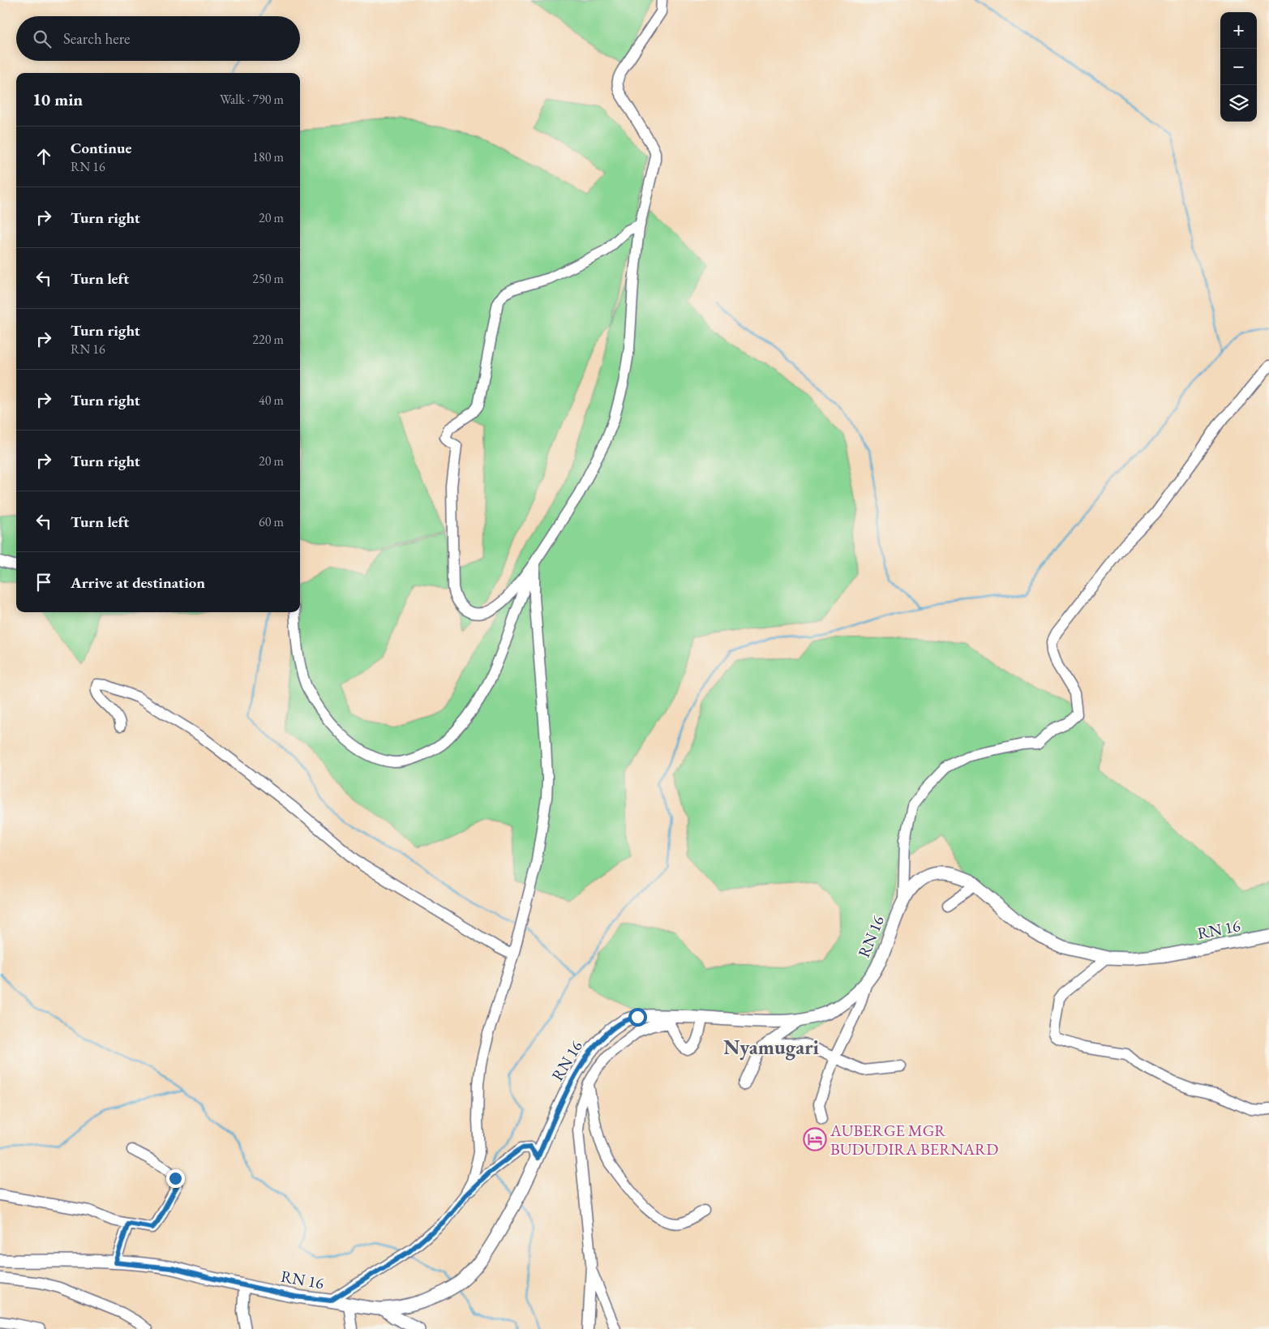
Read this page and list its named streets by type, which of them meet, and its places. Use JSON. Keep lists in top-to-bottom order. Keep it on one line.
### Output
{"streets":{"main road":["RN 16"]},"districts":["Nyamugari"],"places":{"hotel":["AUBERGE MGR BUDUDIRA BERNARD"]},"page":{"map_buttons":["+","−"],"search":"Search here","heading":["10 min","Walk · 790 m"],"list":[["Continue","RN 16","180 m"],["Turn right","20 m"],["Turn left","250 m"],["Turn right","RN 16","220 m"],["Turn right","40 m"],["Turn right","20 m"],["Turn left","60 m"],"Arrive at destination"]}}
